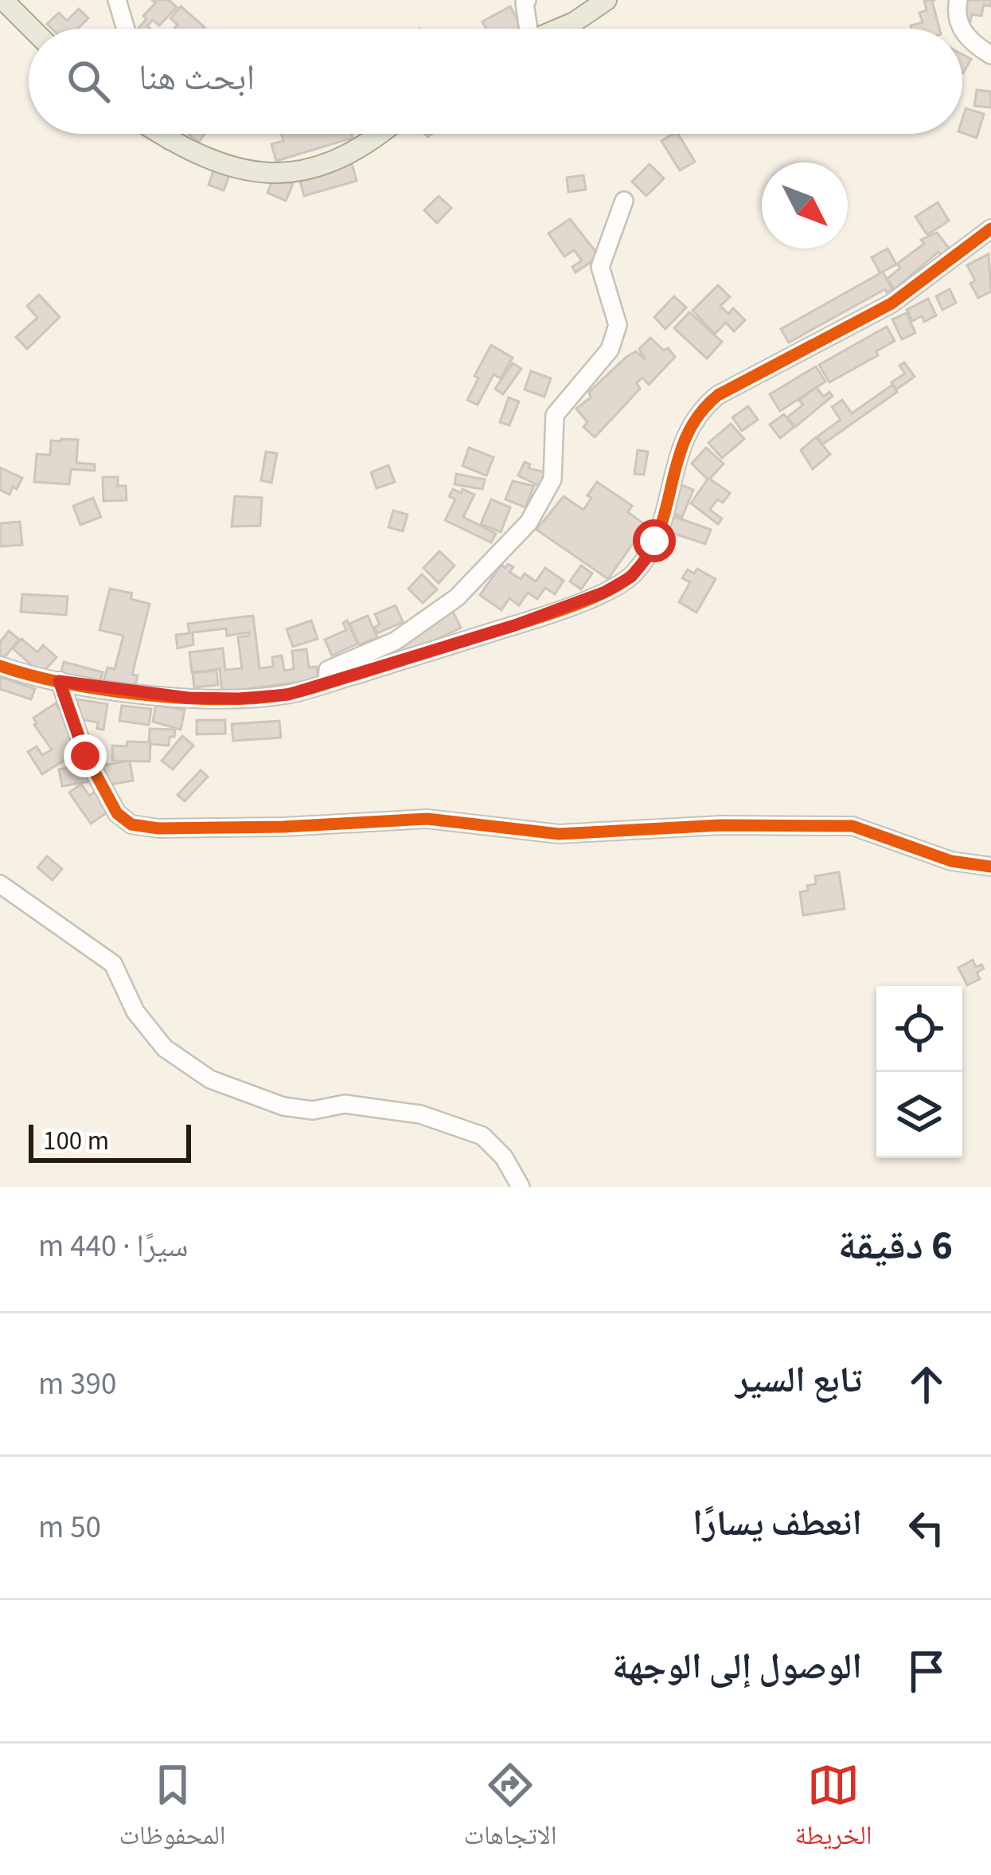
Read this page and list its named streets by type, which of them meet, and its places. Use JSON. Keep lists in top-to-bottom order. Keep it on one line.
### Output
{"scale_bar":"100 m","north":"bottom right","page":{"search":"ابحث هنا","scale":"100 m","heading":["6 دقيقة","سيرًا · 440 m"],"list":[["تابع السير","390 m"],["انعطف يسارًا","50 m"],"الوصول إلى الوجهة"],"nav":["الخريطة","الاتجاهات","المحفوظات"]}}
